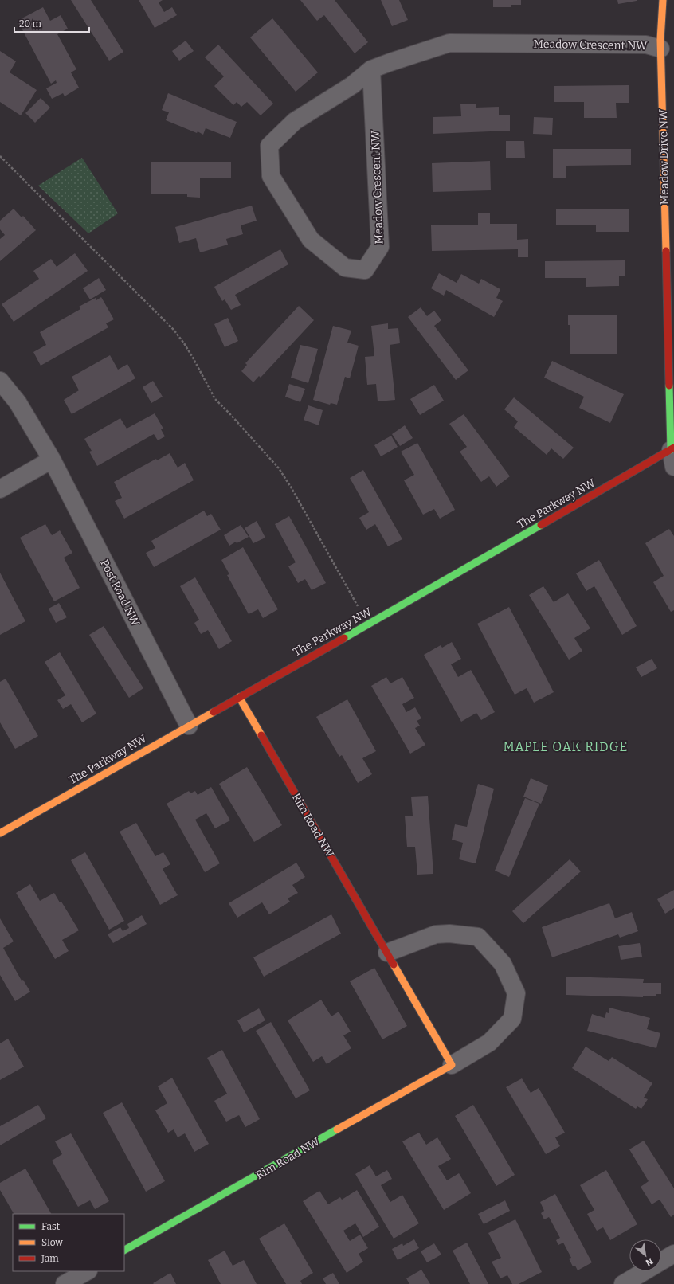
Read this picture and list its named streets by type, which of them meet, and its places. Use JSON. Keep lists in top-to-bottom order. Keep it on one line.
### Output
{"streets":{"street":["Meadow Crescent NW","Meadow Drive NW","The Parkway NW","Post Road NW","Rim Road NW"]},"crossings":[["Meadow Crescent NW","Meadow Drive NW"],["Meadow Drive NW","The Parkway NW"],["The Parkway NW","Post Road NW"],["The Parkway NW","Rim Road NW"]],"districts":["MAPLE OAK RIDGE"],"legend":["Fast","Slow","Jam"],"scale_bar":"20 m","north":"bottom right"}
